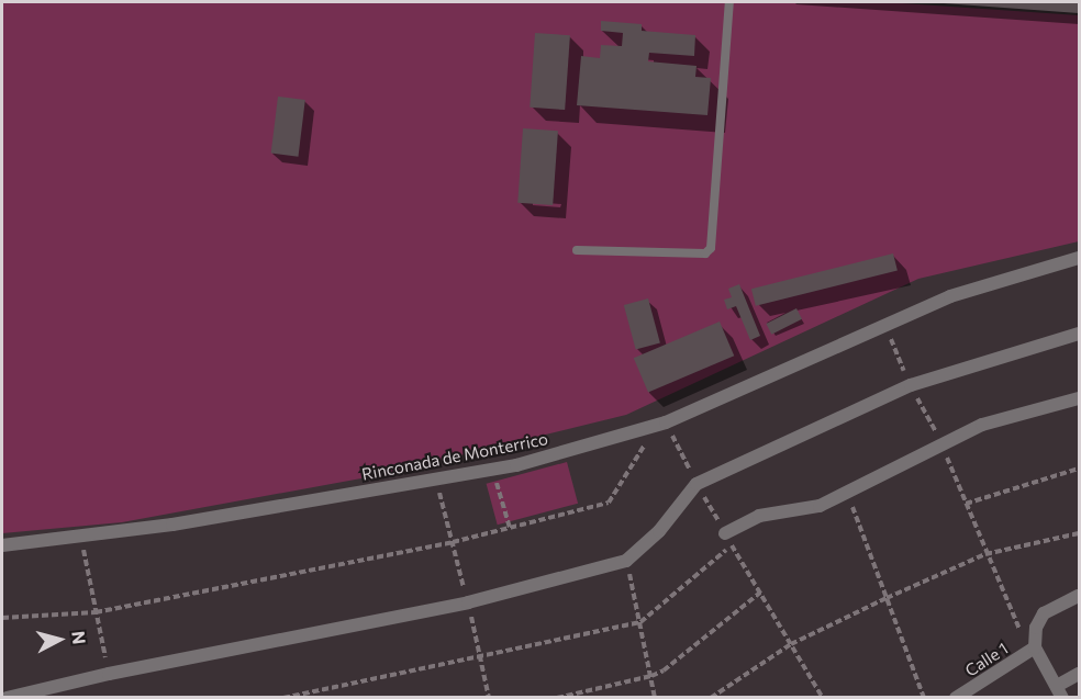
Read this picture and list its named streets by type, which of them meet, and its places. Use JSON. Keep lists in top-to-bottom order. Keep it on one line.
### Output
{"streets":{"street":["Rinconada de Monterrico","Calle 1"]},"north":"right"}
